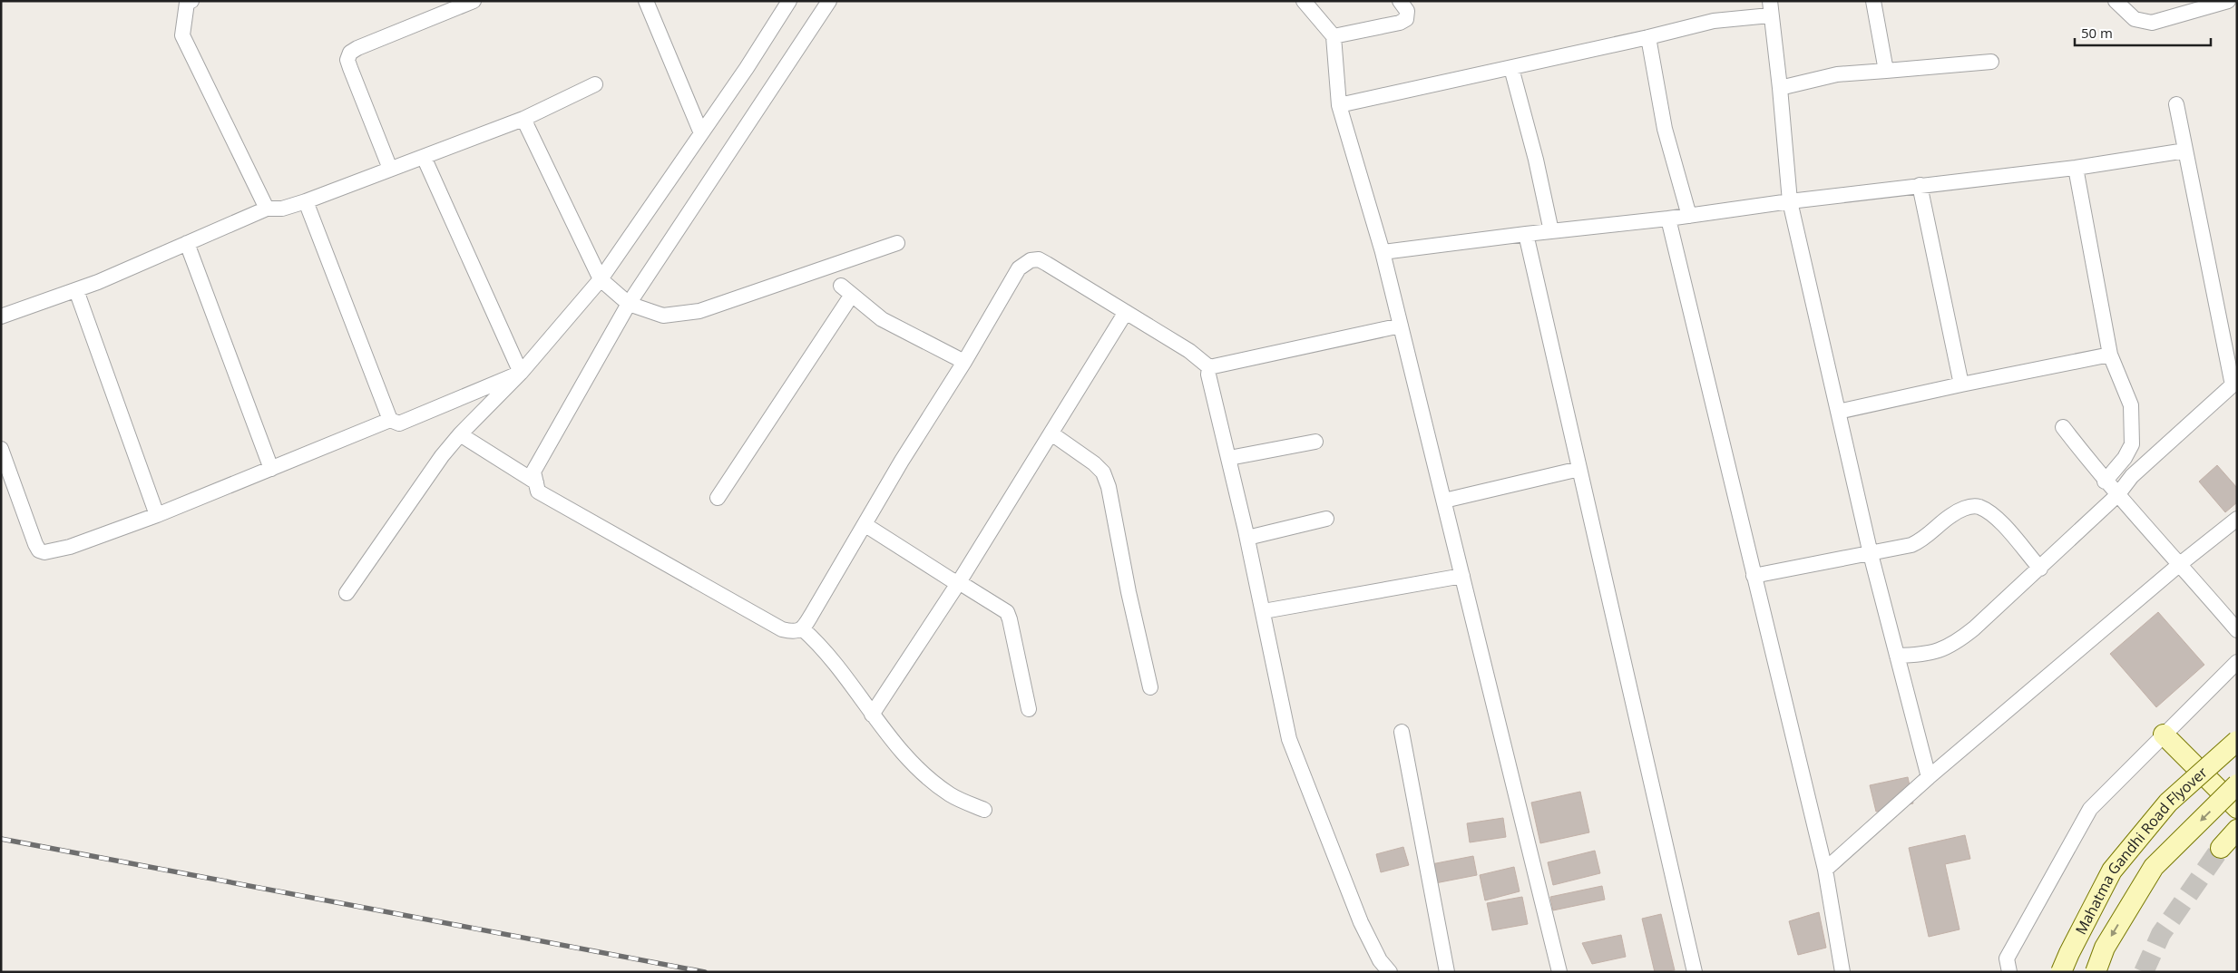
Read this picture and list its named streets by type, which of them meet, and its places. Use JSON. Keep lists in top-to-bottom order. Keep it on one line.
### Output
{"streets":{"main road":["Mahatma Gandhi Road Flyover"]},"scale_bar":"50 m"}
